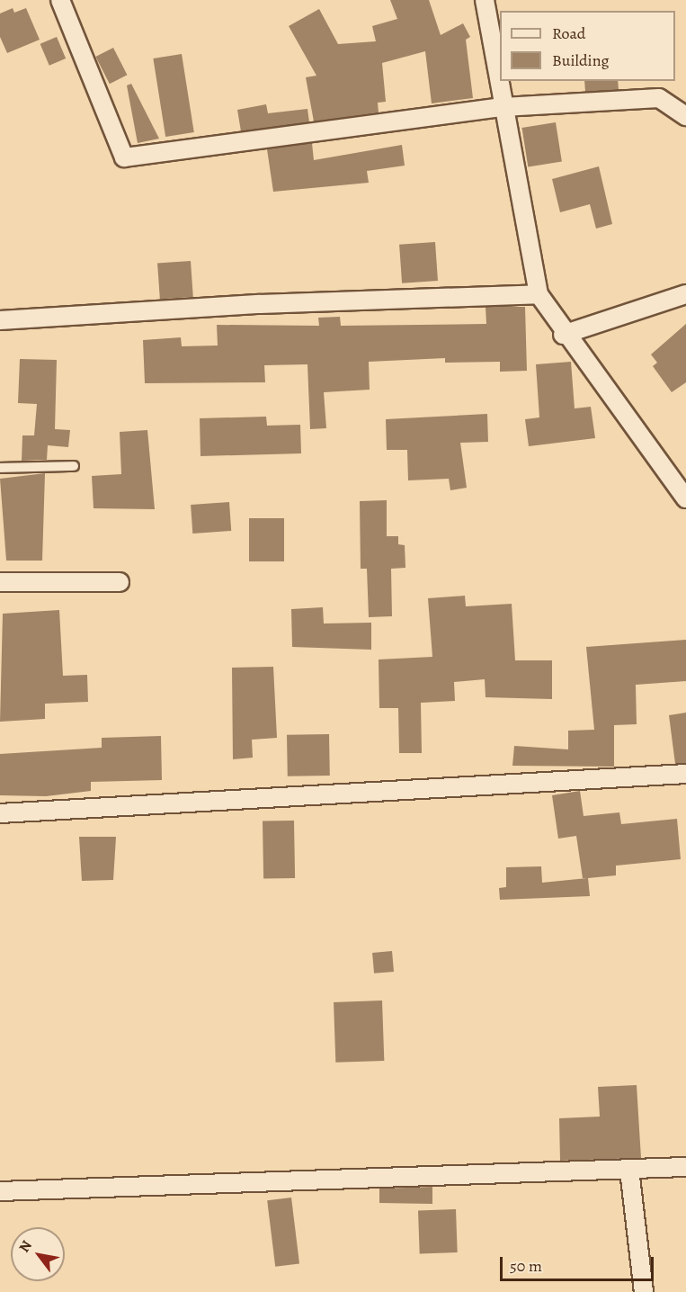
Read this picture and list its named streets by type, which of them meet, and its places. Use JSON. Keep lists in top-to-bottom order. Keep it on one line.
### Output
{"legend":["Road","Building"],"scale_bar":"50 m","north":"top left"}
